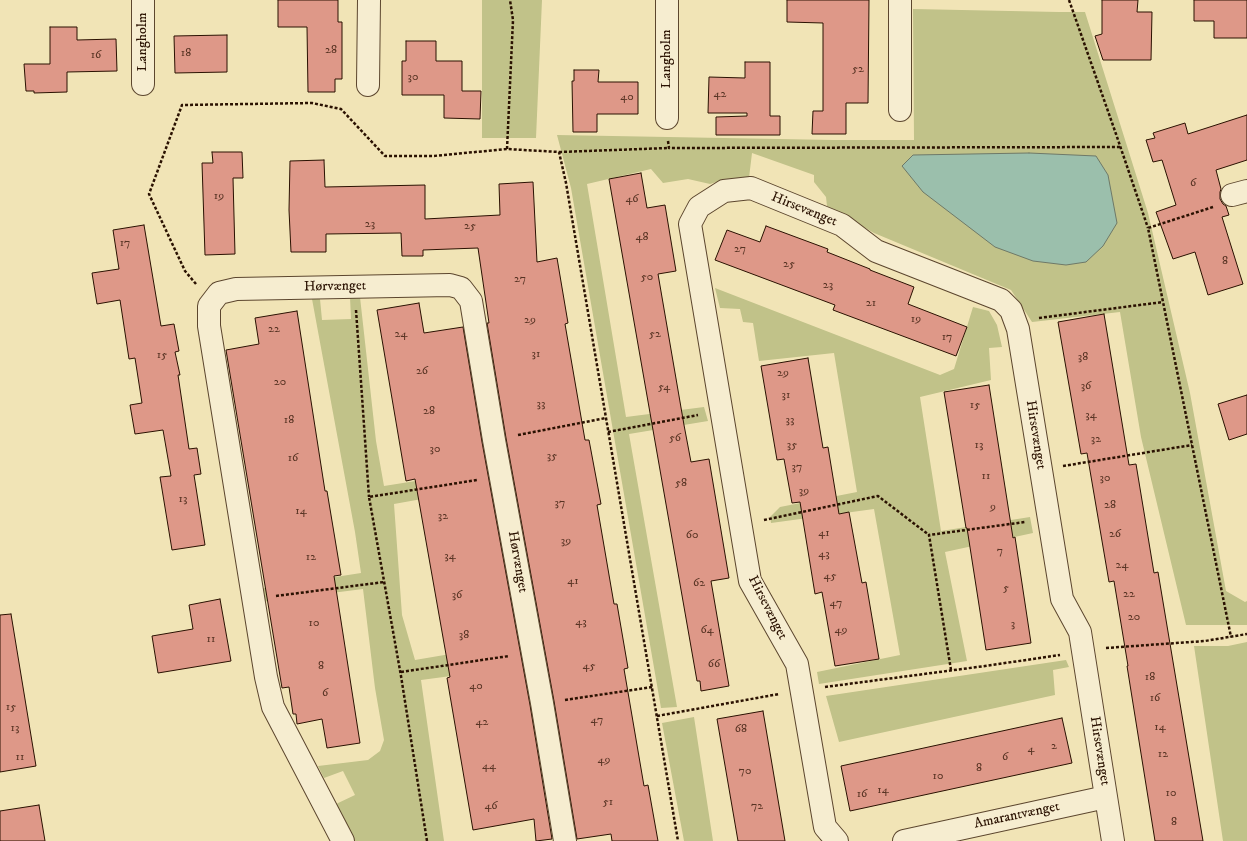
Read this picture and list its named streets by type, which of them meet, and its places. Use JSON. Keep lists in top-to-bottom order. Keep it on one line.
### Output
{"streets":{"street":["Langholm","Hirsevænget","Hørvænget","Amarantvænget"]},"crossings":[["Hirsevænget","Amarantvænget"]],"house_numbers":["28","18","16","52","30","42","40","6","19","46","23","25","48","17","27","8","25","50","27","23","21","19","29","22","24","52","17","31","15","38","26","29","20","36","54","31","33","15","28","34","18","33","56","32","35","13","30","35","16","37","11","30","58","39","13","37","28","9","14","32","41","26","60","39","7","43","34","12","24","45","41","62","5","22","36","47","20","43","10","3","64","49","38","11","66","8","45","18","40","6","16","15","47","42","14","13","68","2","4","12","11","6","49","44","8","70","10","14","10","16","51","46","72","8"]}
